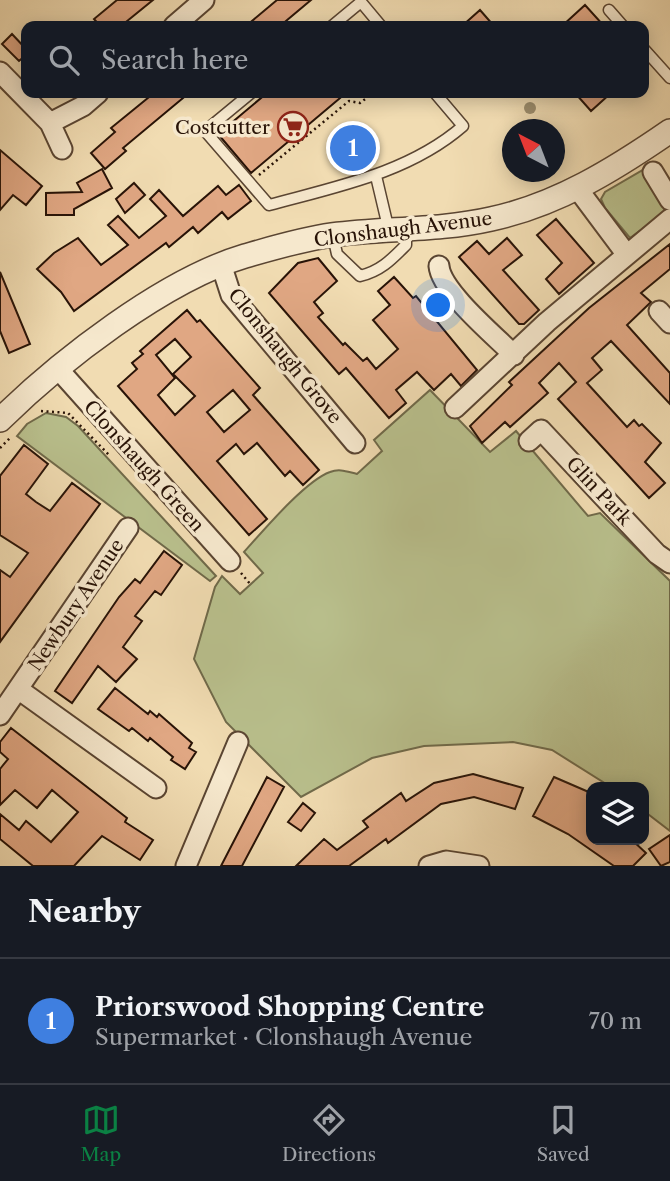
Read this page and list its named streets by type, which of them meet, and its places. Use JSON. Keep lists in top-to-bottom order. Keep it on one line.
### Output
{"streets":{"street":["Clonshaugh Avenue","Clonshaugh Grove","Clonshaugh Green","Glin Park","Newbury Avenue"]},"crossings":[["Clonshaugh Avenue","Clonshaugh Grove"],["Clonshaugh Avenue","Clonshaugh Green"]],"places":{"supermarket":["Costcutter"]},"north":"top left","page":{"search":"Search here","pins":"1","heading":"Nearby","list":[{"mark":"1","name":"Priorswood Shopping Centre","note":"Supermarket · Clonshaugh Avenue","value":"70 m"}],"nav":["Map","Directions","Saved"]}}
